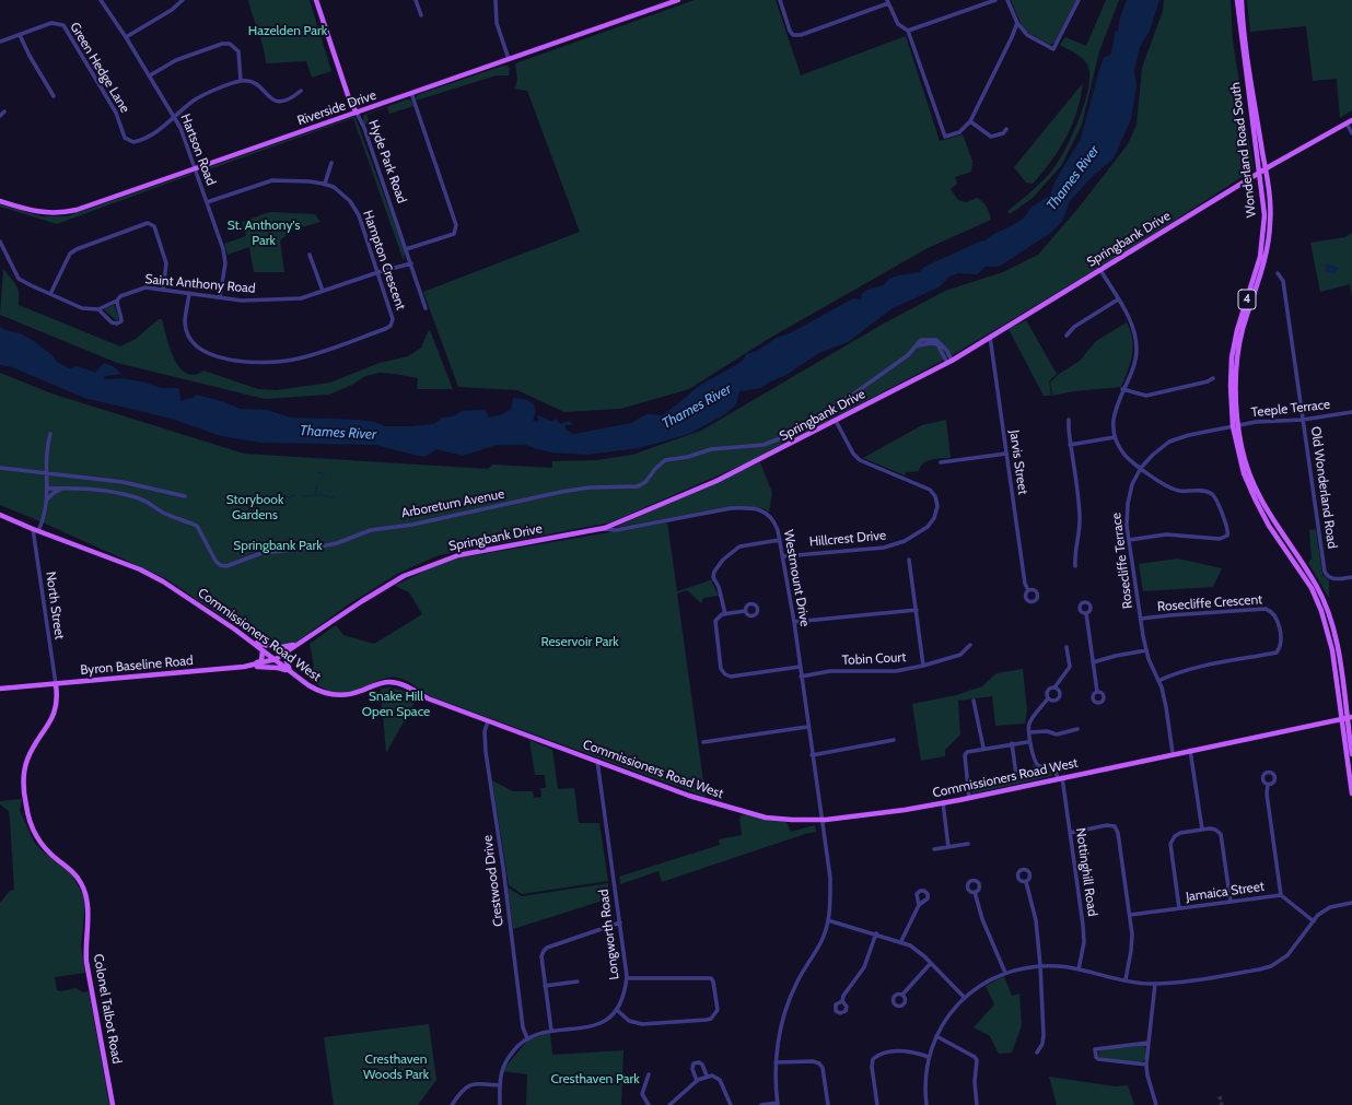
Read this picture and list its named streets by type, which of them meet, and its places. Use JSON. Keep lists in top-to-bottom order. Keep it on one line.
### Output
{"streets":{"main road":["Riverside Drive","Wonderland Road South","Hyde Park Road","Springbank Drive","4","Commissioners Road West","Byron Baseline Road","Colonel Talbot Road"],"street":["Green Hedge Lane","Hartson Road","Hampton Crescent","Saint Anthony Road","Teeple Terrace","Jarvis Street","Old Wonderland Road","Arboretum Avenue","Hillcrest Drive","Rosecliffe Terrace","Westmount Drive","Rosecliffe Crescent","North Street","Tobin Court","Nottinghill Road","Crestwood Drive","Jamaica Street","Longworth Road"]},"crossings":[["Green Hedge Lane","Hartson Road"],["Riverside Drive","Hartson Road"],["Riverside Drive","Hyde Park Road"],["Hartson Road","Hampton Crescent"],["Hartson Road","Saint Anthony Road"],["Wonderland Road South","Springbank Drive"],["Wonderland Road South","Teeple Terrace"],["Wonderland Road South","Rosecliffe Terrace"],["Wonderland Road South","Commissioners Road West"],["Hyde Park Road","Saint Anthony Road"],["Springbank Drive","Jarvis Street"],["Springbank Drive","Arboretum Avenue"],["Springbank Drive","Hillcrest Drive"],["Springbank Drive","Westmount Drive"],["Springbank Drive","Commissioners Road West"],["Springbank Drive","Byron Baseline Road"],["Hampton Crescent","Saint Anthony Road"],["Teeple Terrace","Old Wonderland Road"],["Teeple Terrace","Rosecliffe Terrace"],["Hillcrest Drive","Westmount Drive"],["Rosecliffe Terrace","Rosecliffe Crescent"],["Rosecliffe Terrace","Commissioners Road West"],["Westmount Drive","Commissioners Road West"],["Westmount Drive","Tobin Court"],["North Street","Commissioners Road West"],["North Street","Byron Baseline Road"],["North Street","Colonel Talbot Road"],["Commissioners Road West","Byron Baseline Road"],["Commissioners Road West","Nottinghill Road"],["Commissioners Road West","Crestwood Drive"],["Commissioners Road West","Longworth Road"],["Byron Baseline Road","Colonel Talbot Road"],["Crestwood Drive","Longworth Road"]],"water":["Thames River"],"parks":["Hazelden Park","St. Anthony's Park","Storybook Gardens","Springbank Park","Reservoir Park","Snake Hill Open Space","Cresthaven Woods Park","Cresthaven Park"]}
